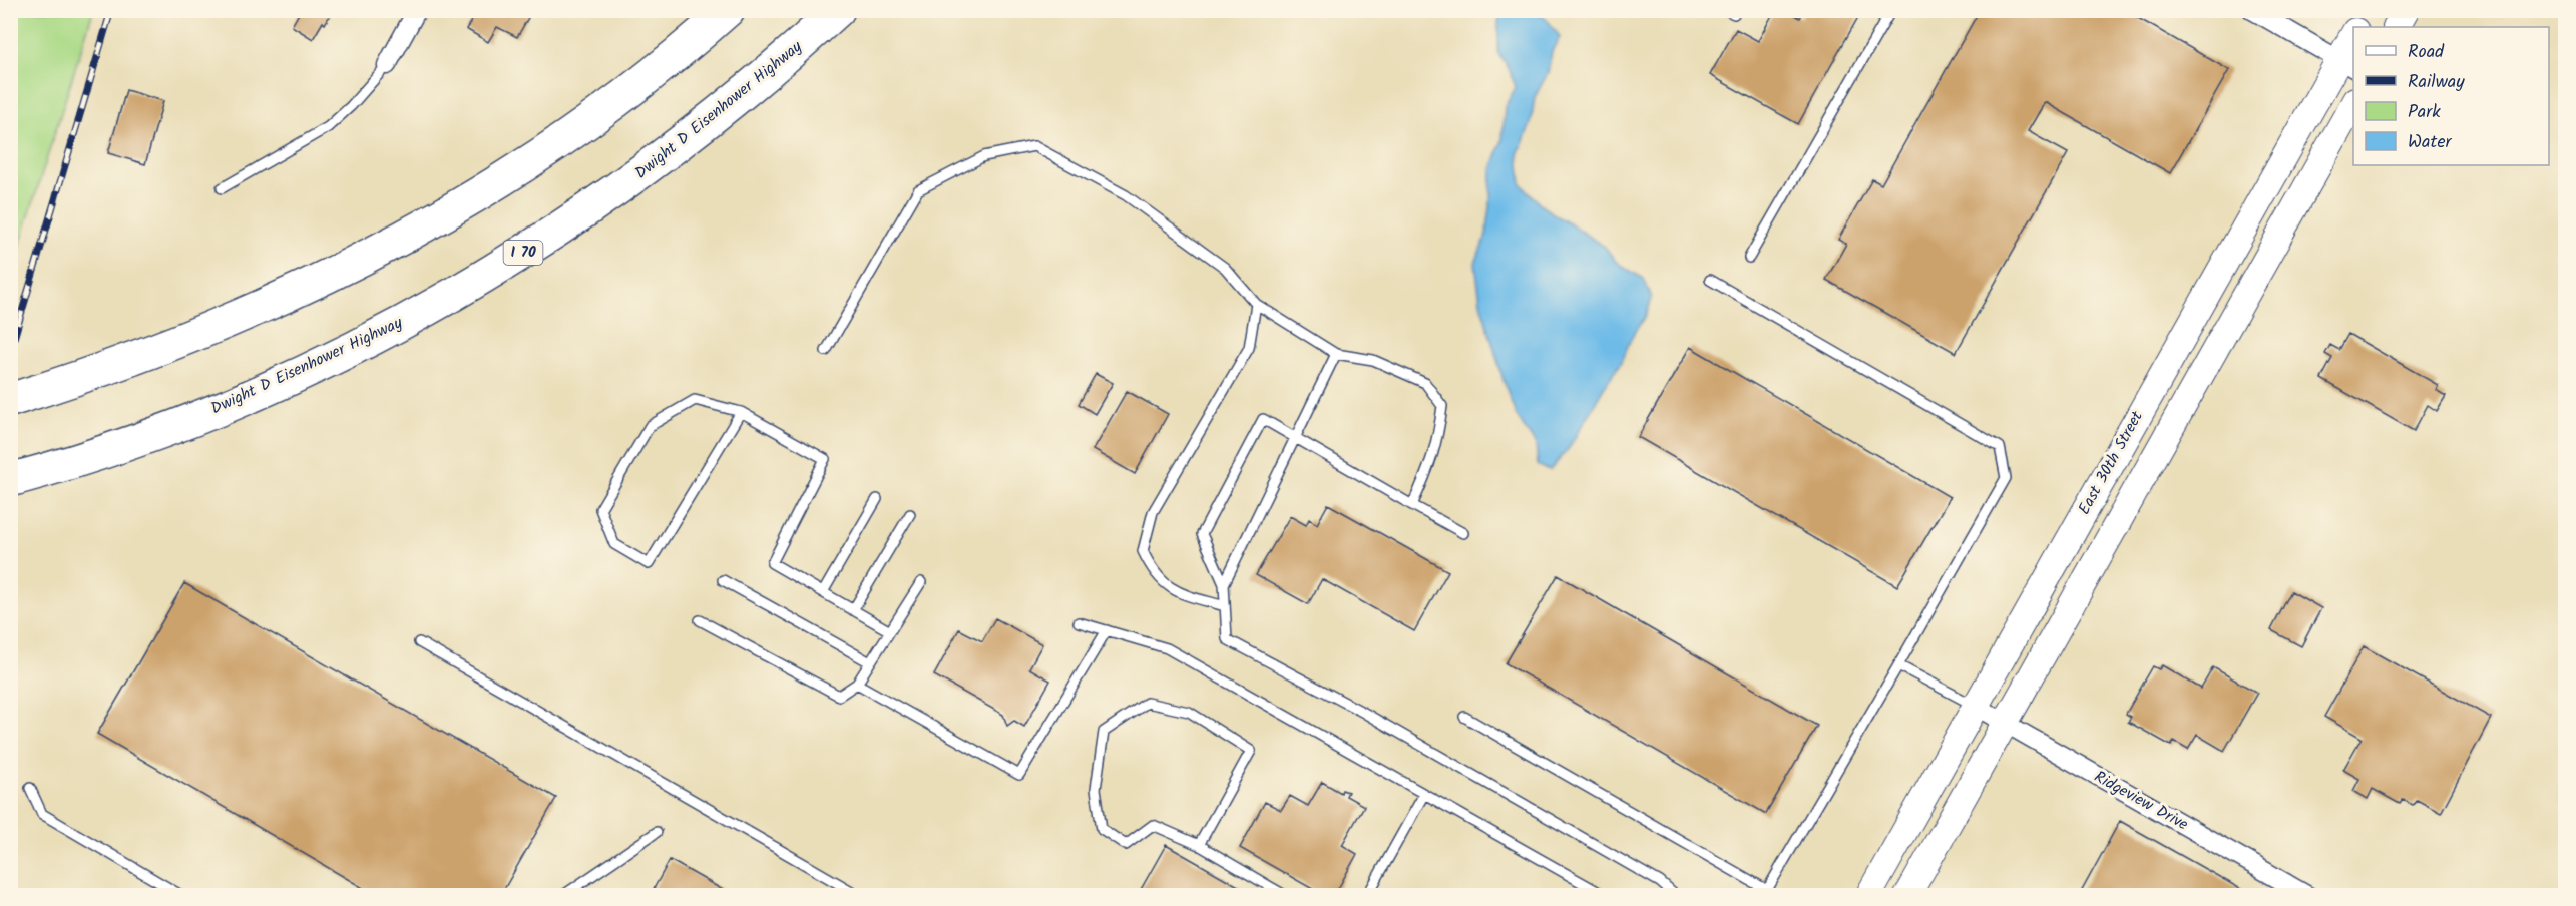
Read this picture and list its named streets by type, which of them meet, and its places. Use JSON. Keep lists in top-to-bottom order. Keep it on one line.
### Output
{"streets":{"highway":["Dwight D Eisenhower Highway","I 70"],"main road":["East 30th Street"],"street":["Ridgeview Drive"]},"crossings":[["East 30th Street","Ridgeview Drive"]],"legend":["Road","Railway","Park","Water"]}
